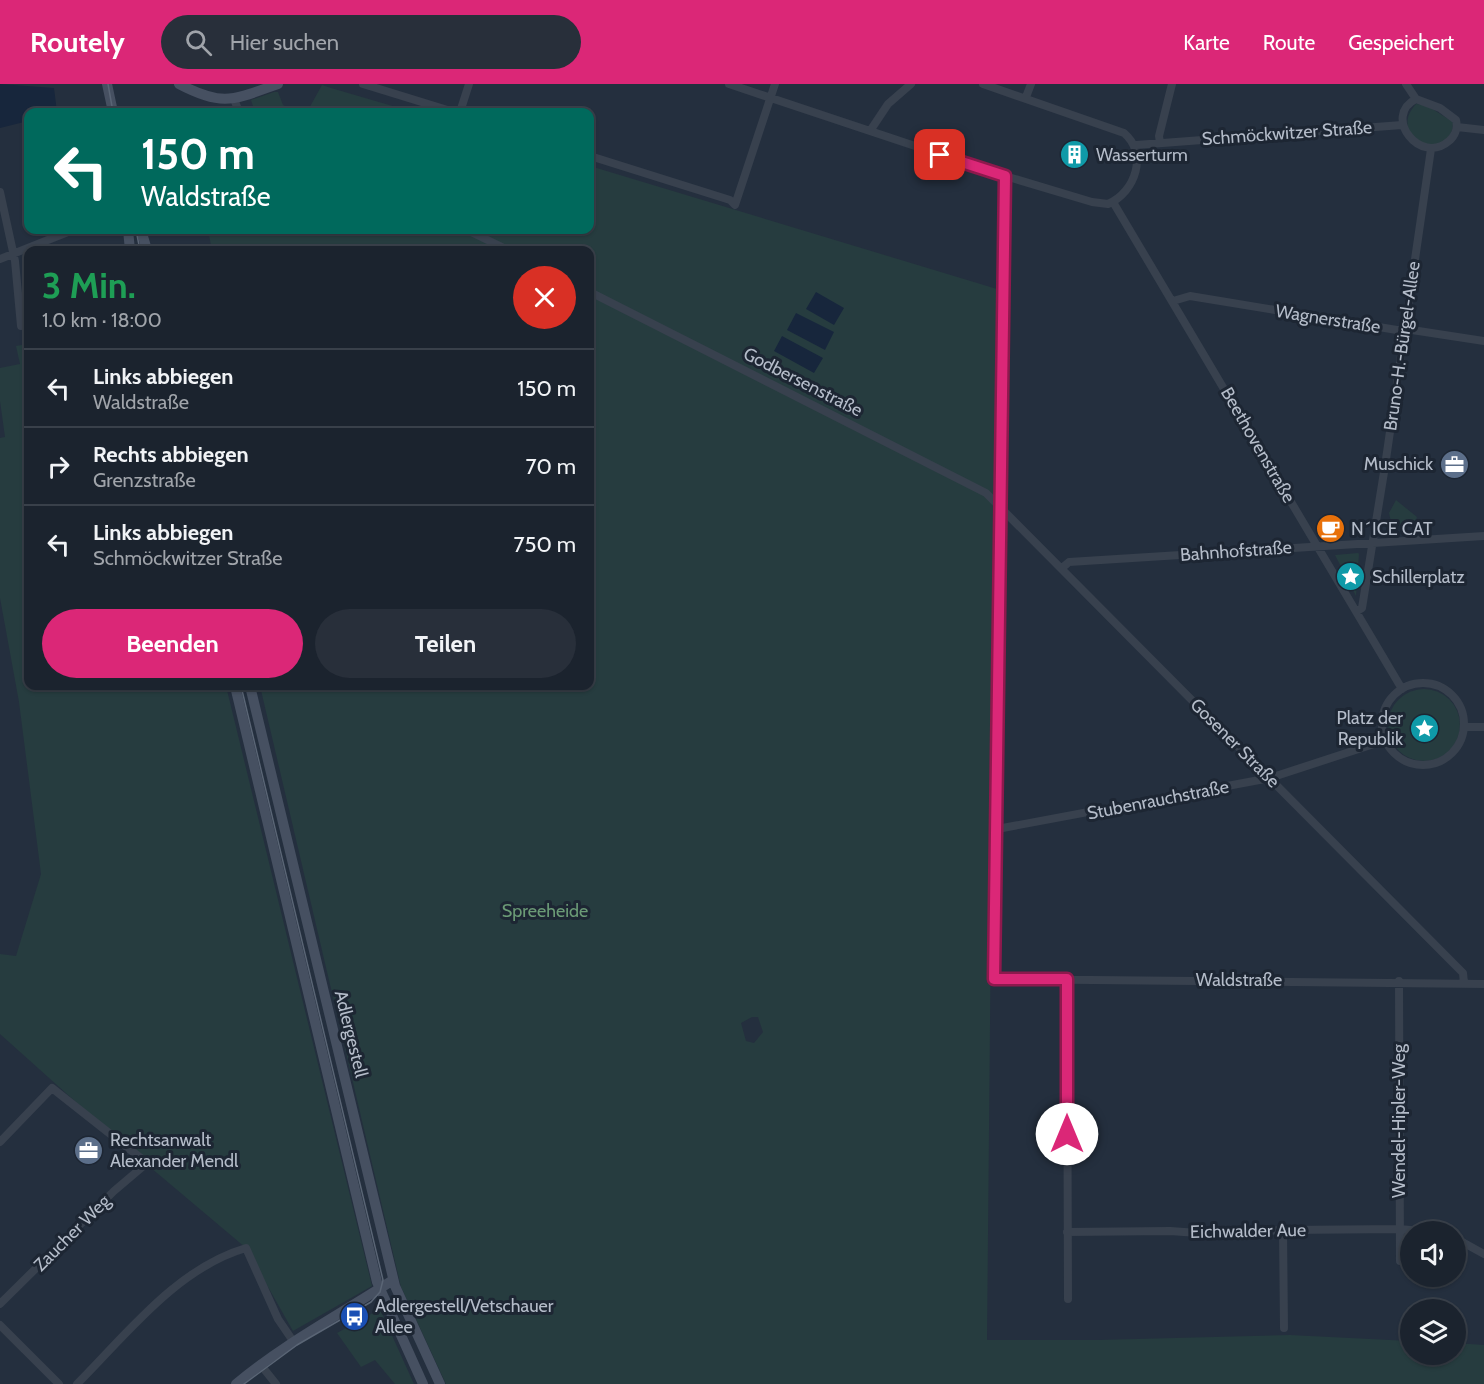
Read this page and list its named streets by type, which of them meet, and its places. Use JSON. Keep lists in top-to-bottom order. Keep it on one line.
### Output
{"streets":{"main road":["Adlergestell"],"street":["Schmöckwitzer Straße","Wagnerstraße","Bruno-H.-Bürgel-Allee","Godbersenstraße","Beethovenstraße","Bahnhofstraße","Gosener Straße","Stubenrauchstraße","Waldstraße","Wendel-Hipler-Weg","Eichwalder Aue","Zaucher Weg"]},"crossings":[["Schmöckwitzer Straße","Bruno-H.-Bürgel-Allee"],["Wagnerstraße","Bruno-H.-Bürgel-Allee"],["Wagnerstraße","Beethovenstraße"],["Bruno-H.-Bürgel-Allee","Beethovenstraße"],["Bruno-H.-Bürgel-Allee","Bahnhofstraße"],["Godbersenstraße","Gosener Straße"],["Beethovenstraße","Bahnhofstraße"],["Beethovenstraße","Stubenrauchstraße"],["Bahnhofstraße","Gosener Straße"],["Gosener Straße","Stubenrauchstraße"],["Gosener Straße","Waldstraße"],["Stubenrauchstraße","Waldstraße"],["Waldstraße","Wendel-Hipler-Weg"],["Wendel-Hipler-Weg","Eichwalder Aue"]],"parks":["Spreeheide"],"places":{"building":["Wasserturm"],"office":["Muschick","Rechtsanwalt Alexander Mendl"],"cafe":["N´ICE CAT"],"place":["Schillerplatz","Platz der Republik"],"bus stop":["Adlergestell/Vetschauer Allee"]},"page":{"header":"Routely","search":"Hier suchen","nav":["Karte","Route","Gespeichert"],"turn":["150 m","Waldstraße"],"heading":["3 Min.","1.0 km · 18:00"],"list":[{"name":"Links abbiegen","note":"Waldstraße","value":"150 m"},{"name":"Rechts abbiegen","note":"Grenzstraße","value":"70 m"},{"name":"Links abbiegen","note":"Schmöckwitzer Straße","value":"750 m"}],"buttons":["Beenden","Teilen"]}}
